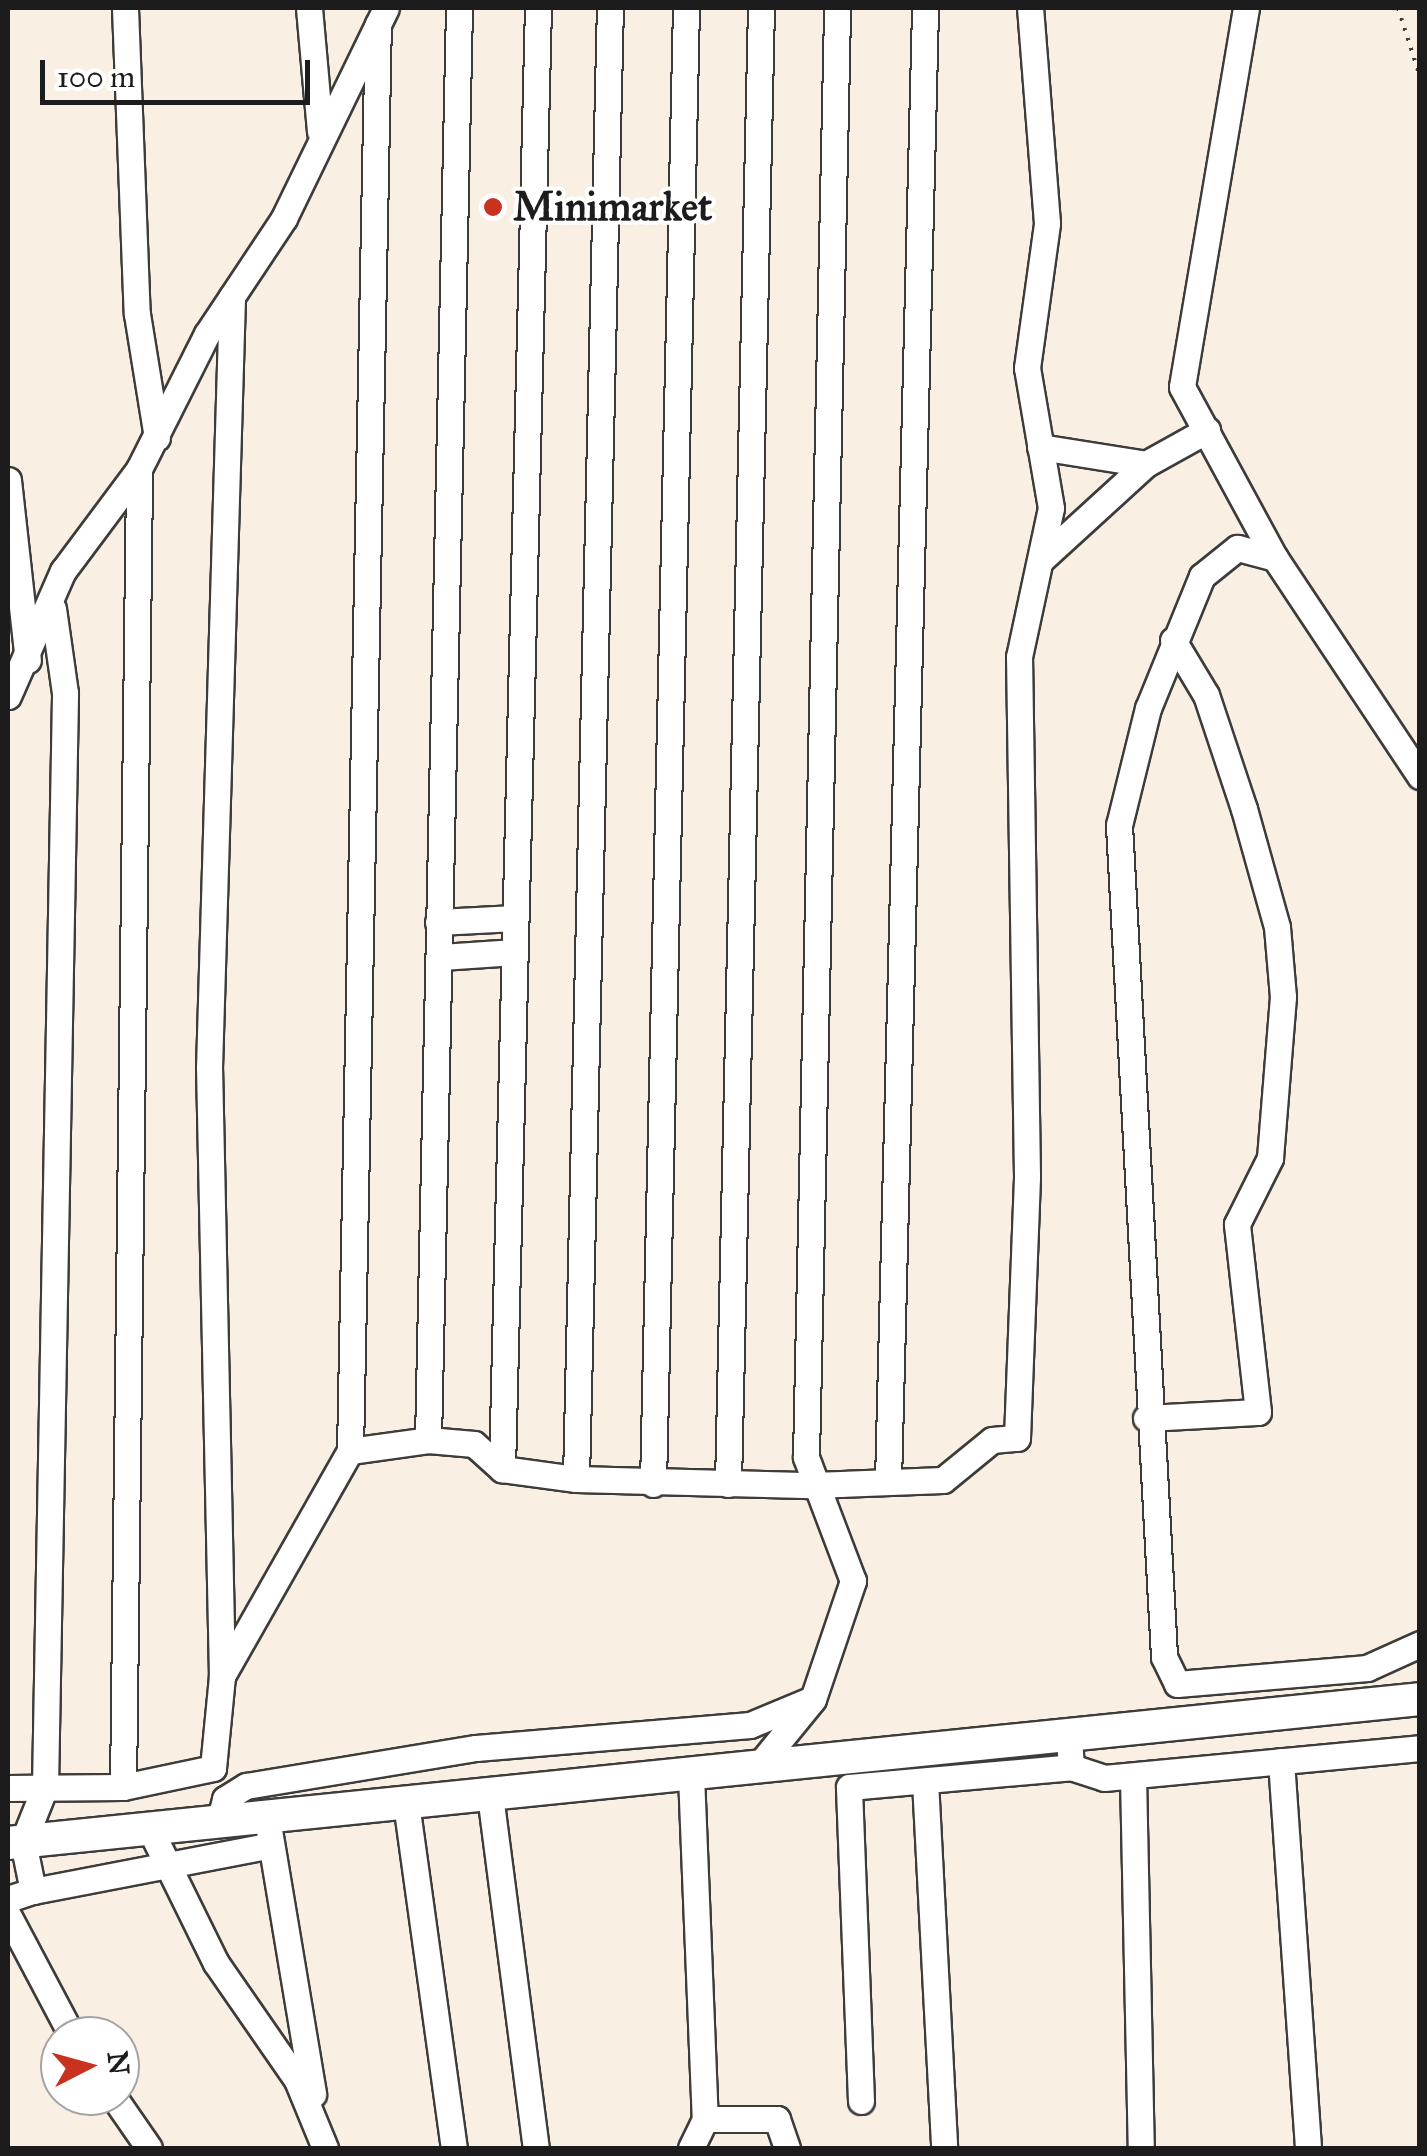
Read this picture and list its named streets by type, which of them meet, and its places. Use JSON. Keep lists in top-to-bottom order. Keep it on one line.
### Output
{"places":["Minimarket"],"scale_bar":"100 m","north":"right"}
